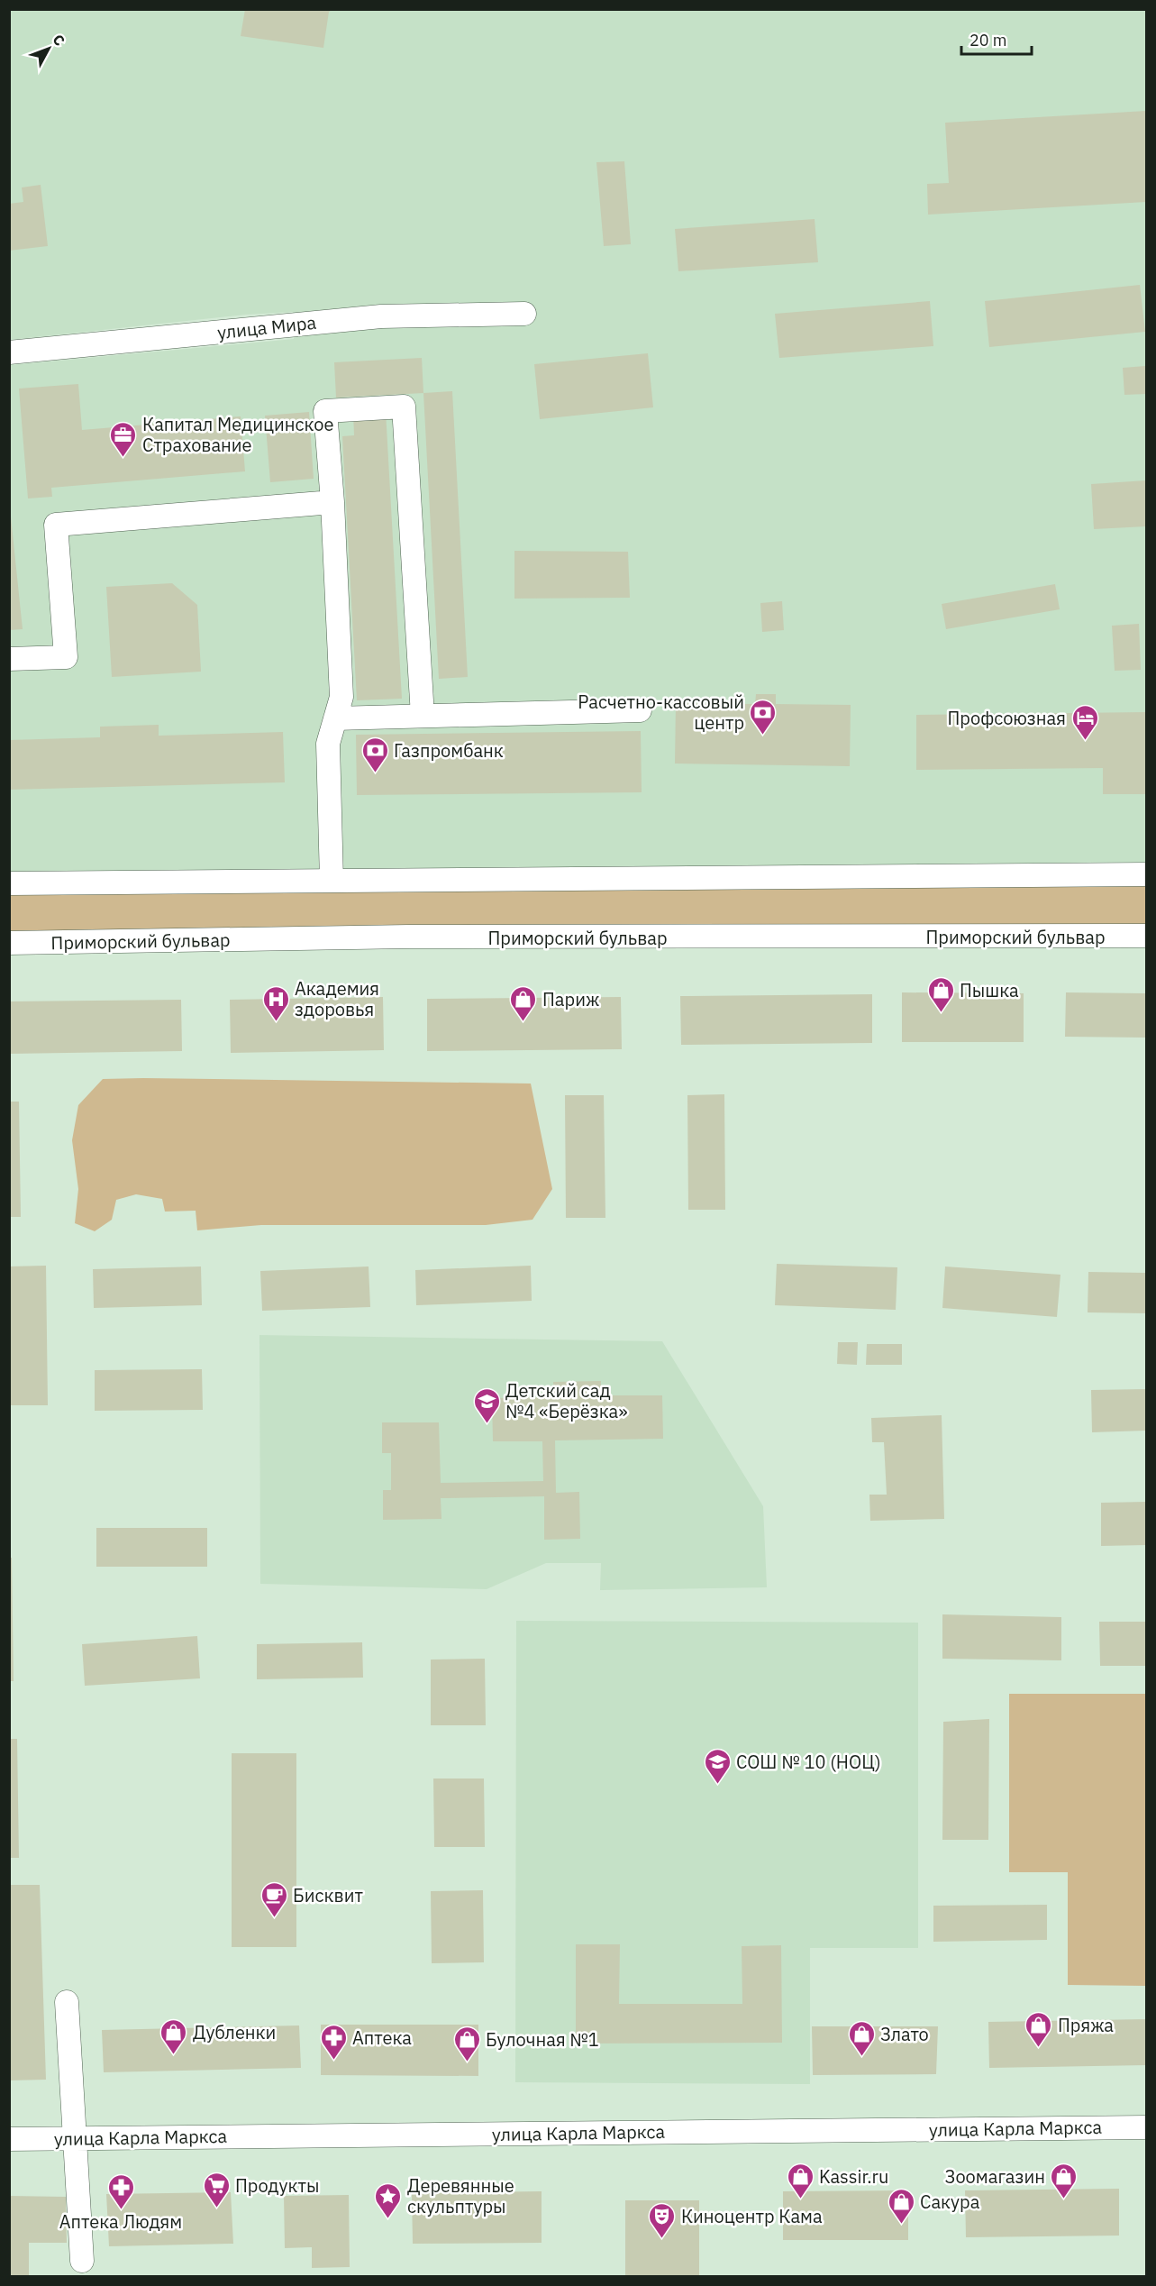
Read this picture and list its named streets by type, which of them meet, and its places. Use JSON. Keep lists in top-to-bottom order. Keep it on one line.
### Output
{"streets":{"street":["улица Мира","Приморский бульвар","улица Карла Маркса"]},"places":{"office":["Капитал Медицинское Страхование"],"bank":["Расчетно-кассовый центр","Газпромбанк"],"hotel":["Профсоюзная"],"shop":["Пышка","Париж","Пряжа","Дубленки","Злато","Булочная №1","Kassir.ru","Зоомагазин","Сакура"],"hospital":["Академия здоровья"],"school or university":["Детский сад №4 «Берёзка»","СОШ № 10 (НОЦ)"],"cafe":["Бисквит"],"pharmacy":["Аптека","Аптека Людям"],"supermarket":["Продукты"],"place":["Деревянные скульптуры"],"theatre":["Киноцентр Кама"]},"scale_bar":"20 m","north":"top right"}
